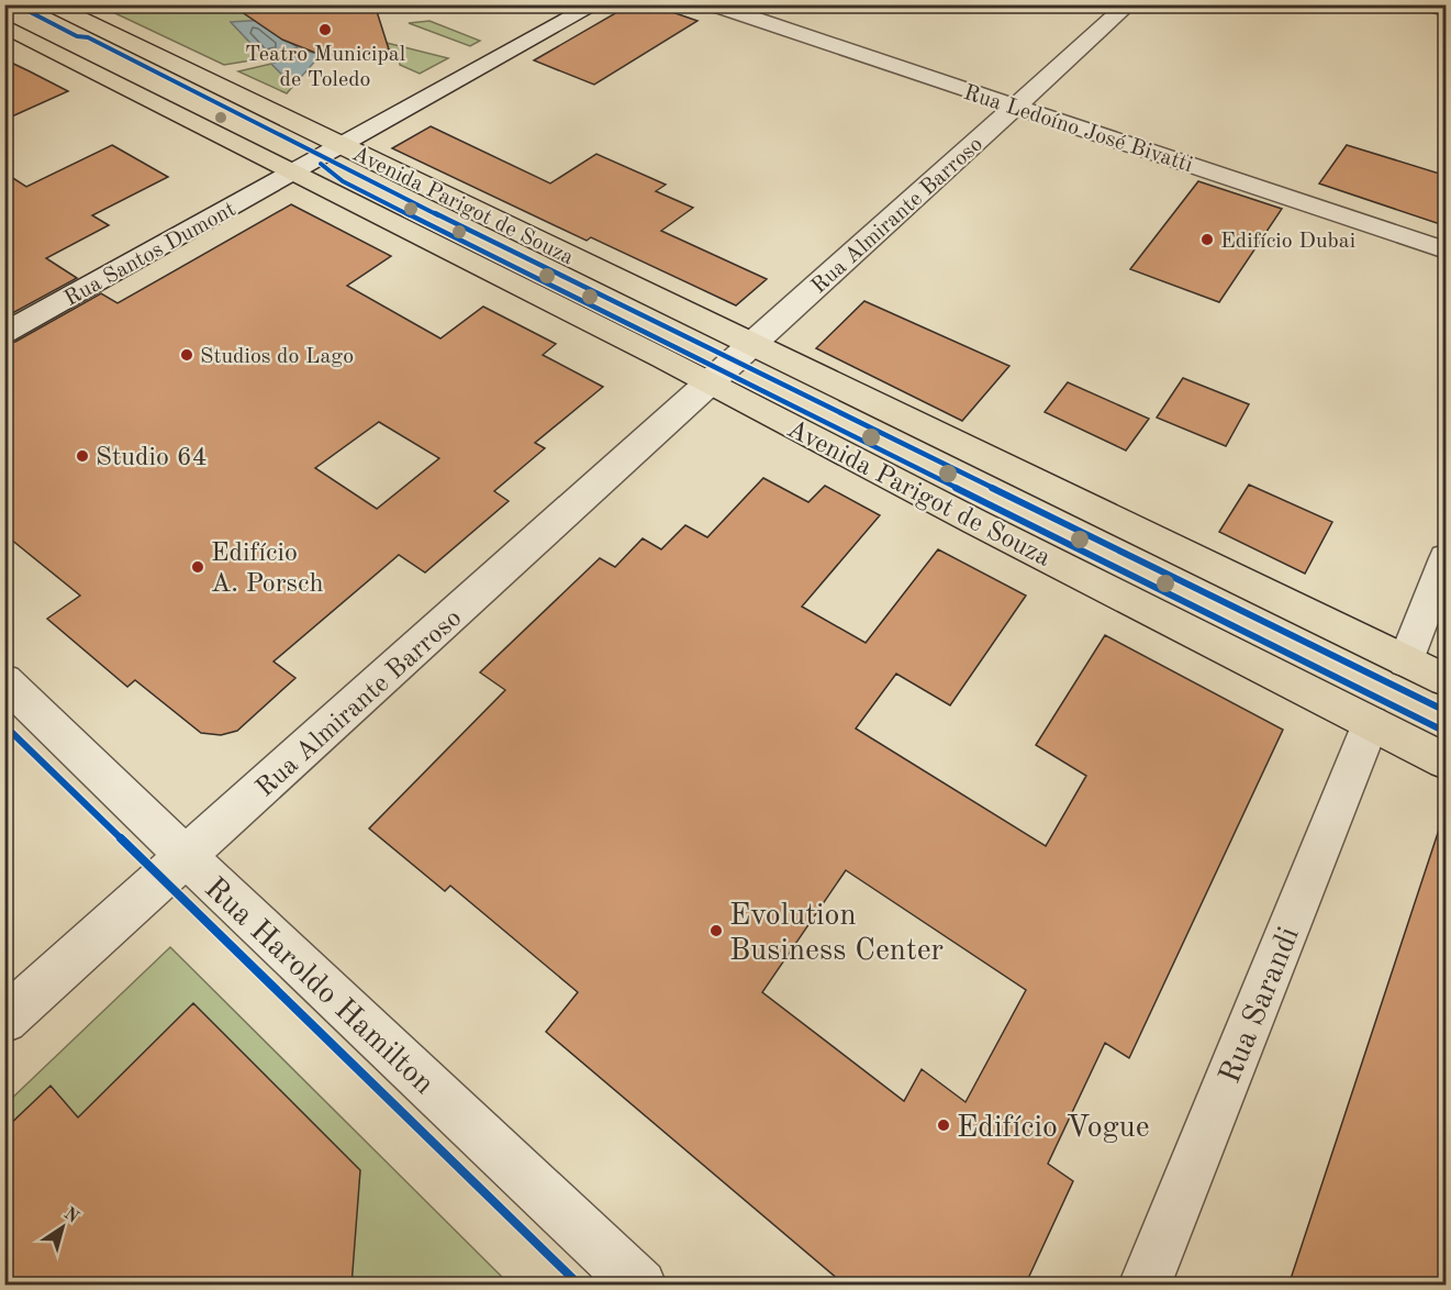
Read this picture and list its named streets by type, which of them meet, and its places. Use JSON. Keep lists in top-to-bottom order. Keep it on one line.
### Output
{"streets":{"main road":["Avenida Parigot de Souza"],"street":["Rua Ledoíno José Bivatti","Rua Almirante Barroso","Rua Santos Dumont","Rua Haroldo Hamilton","Rua Sarandi"]},"crossings":[["Rua Ledoíno José Bivatti","Rua Almirante Barroso"],["Avenida Parigot de Souza","Rua Almirante Barroso"],["Avenida Parigot de Souza","Rua Santos Dumont"],["Avenida Parigot de Souza","Rua Sarandi"],["Rua Almirante Barroso","Rua Haroldo Hamilton"]],"places":["Teatro Municipal de Toledo","Edifício Dubai","Studios do Lago","Studio 64","Edifício A. Porsch","Evolution Business Center","Edifício Vogue"],"north":"top right"}
